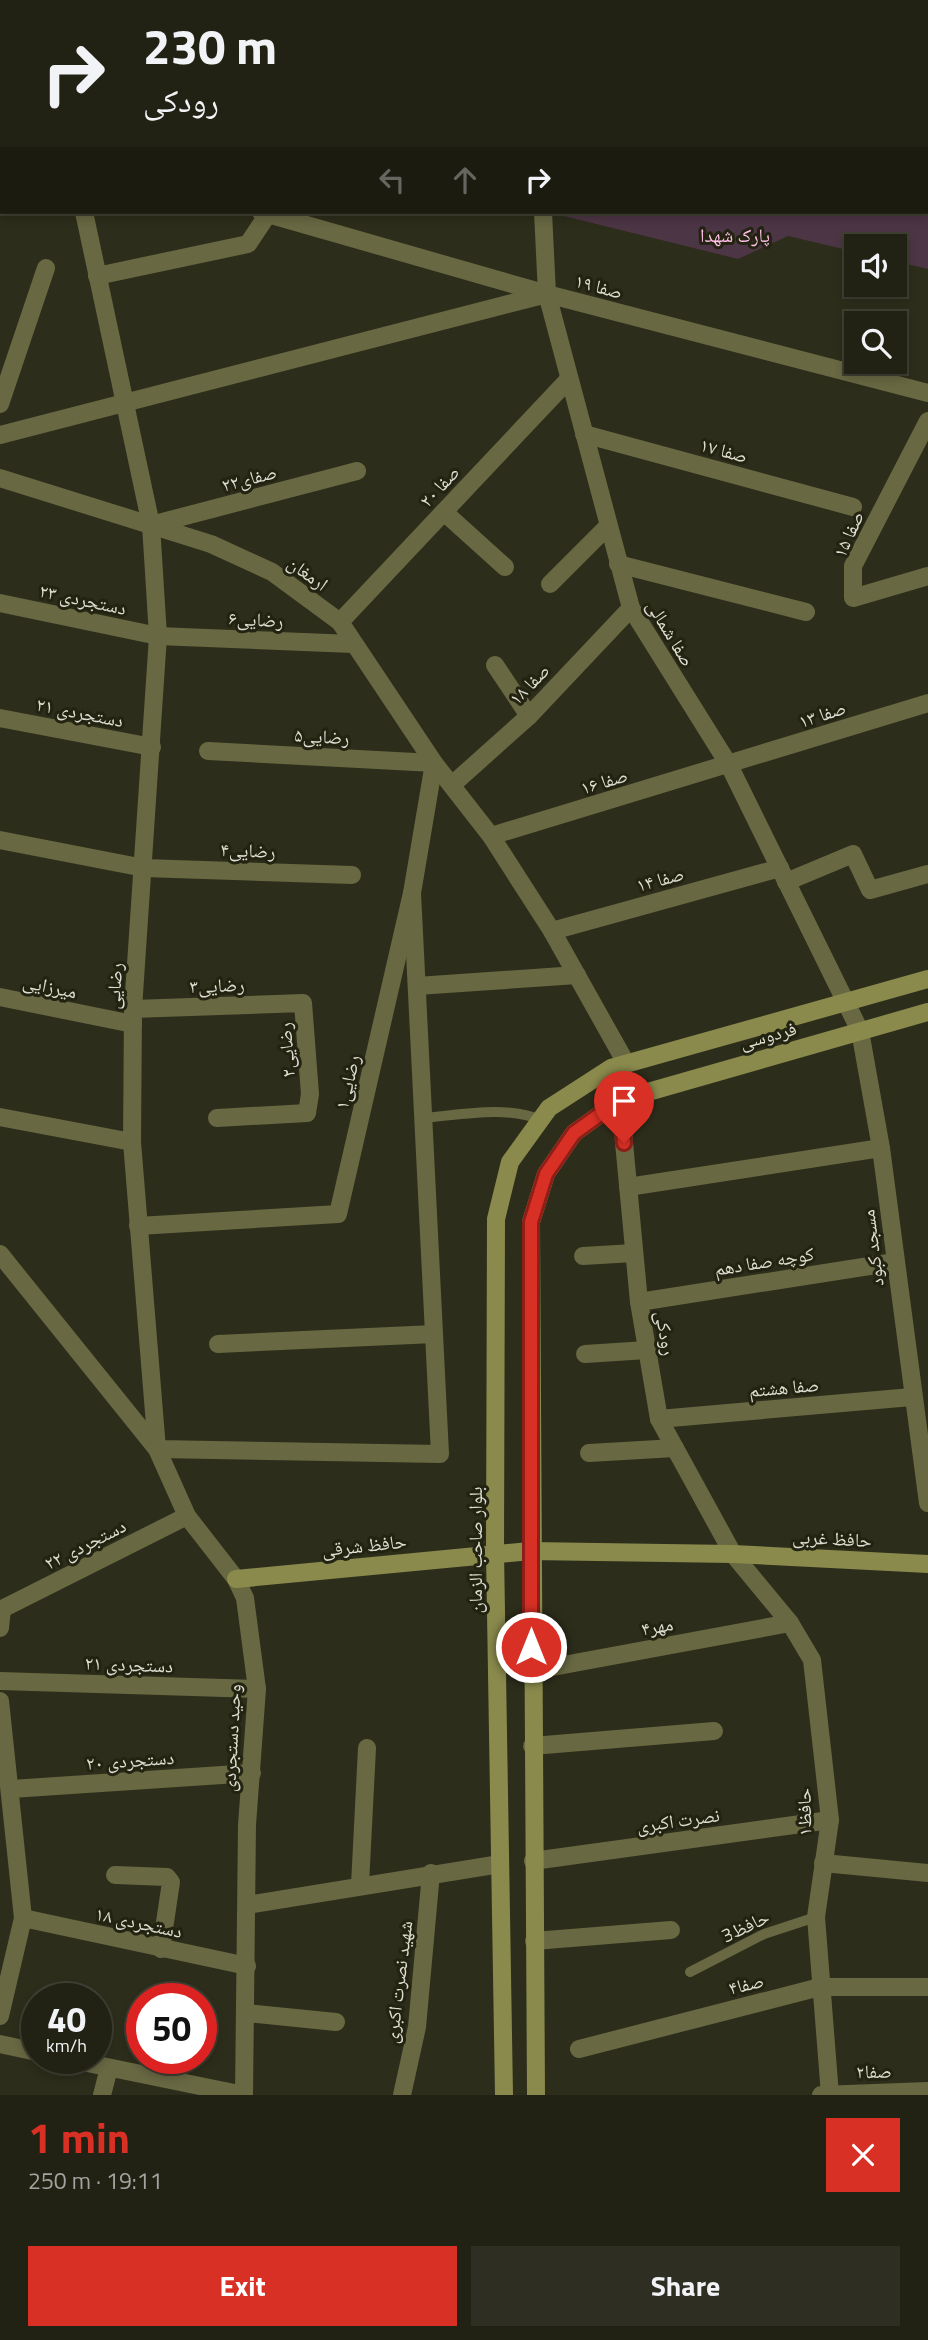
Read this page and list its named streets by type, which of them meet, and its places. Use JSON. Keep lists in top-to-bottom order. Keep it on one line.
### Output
{"streets":{"main road":["فردوسی","حافظ غربی","حافظ شرقی","بلوار صاحب الزمان"],"street":["صفا ۱۹","صفا ۱۷","صفای۲۲","صفا ۲۰","صفا ۱۵","ارمغان","دستجردی ۲۳","رضایی۶","صفا شمالی","صفا ۱۸","دستجردی ۲۱","صفا ۱۳","رضایی۵","صفا ۱۶","رضایی۴","صفا ۱۴","رضایی۳","میرزایی","رضایی","رضایی۲","رضایی۱","مسجد کبود","کوچه صفا دهم","رودکی","صفا هشتم","دستجردی ۲۲","مهر۴","وحید دستجردی","دستجردی ۲۰","حافظ۱","نصرت اکبری","دستجردی ۱۸","شهید نصرت اکبری","صفا۴","صفا۲"],"lane":["حافظ3"]},"crossings":[["صفا ۱۹","صفا شمالی"],["صفا ۱۷","صفا شمالی"],["صفای۲۲","ارمغان"],["صفای۲۲","رضایی"],["صفا ۲۰","ارمغان"],["صفا ۲۰","صفا شمالی"],["ارمغان","رضایی۶"],["ارمغان","صفا ۱۸"],["ارمغان","رضایی۵"],["ارمغان","صفا ۱۶"],["ارمغان","صفا ۱۴"],["ارمغان","رضایی"],["ارمغان","فردوسی"],["ارمغان","رضایی۱"],["ارمغان","بلوار صاحب الزمان"],["دستجردی ۲۳","رضایی۶"],["دستجردی ۲۳","رضایی"],["رضایی۶","رضایی"],["صفا شمالی","صفا ۱۸"],["صفا شمالی","صفا ۱۳"],["صفا شمالی","صفا ۱۶"],["صفا شمالی","صفا ۱۴"],["صفا شمالی","فردوسی"],["صفا شمالی","مسجد کبود"],["دستجردی ۲۱","رضایی"],["دستجردی ۲۱","وحید دستجردی"],["صفا ۱۳","صفا ۱۶"],["رضایی۵","رضایی۱"],["رضایی۴","رضایی"],["رضایی۳","میرزایی"],["رضایی۳","رضایی"],["رضایی۳","رضایی۲"],["میرزایی","رضایی"],["رضایی","رضایی۱"],["رضایی","وحید دستجردی"],["فردوسی","مسجد کبود"],["فردوسی","رودکی"],["فردوسی","بلوار صاحب الزمان"],["مسجد کبود","کوچه صفا دهم"],["مسجد کبود","صفا هشتم"],["کوچه صفا دهم","رودکی"],["رودکی","صفا هشتم"],["رودکی","حافظ غربی"],["رودکی","حافظ۱"],["حافظ غربی","حافظ۱"],["دستجردی ۲۲","وحید دستجردی"],["حافظ شرقی","بلوار صاحب الزمان"],["حافظ شرقی","وحید دستجردی"],["مهر۴","حافظ۱"],["وحید دستجردی","دستجردی ۲۰"],["وحید دستجردی","دستجردی ۱۸"],["حافظ۱","نصرت اکبری"],["حافظ۱","حافظ3"],["حافظ۱","صفا۴"],["حافظ۱","صفا۲"]],"parks":["پارک شهدا"],"page":{"turn":["230 m","رودکی"],"speed":"40 km/h","limit":"50","heading":["1 min","250 m · 19:11"],"buttons":["Exit","Share"]}}
